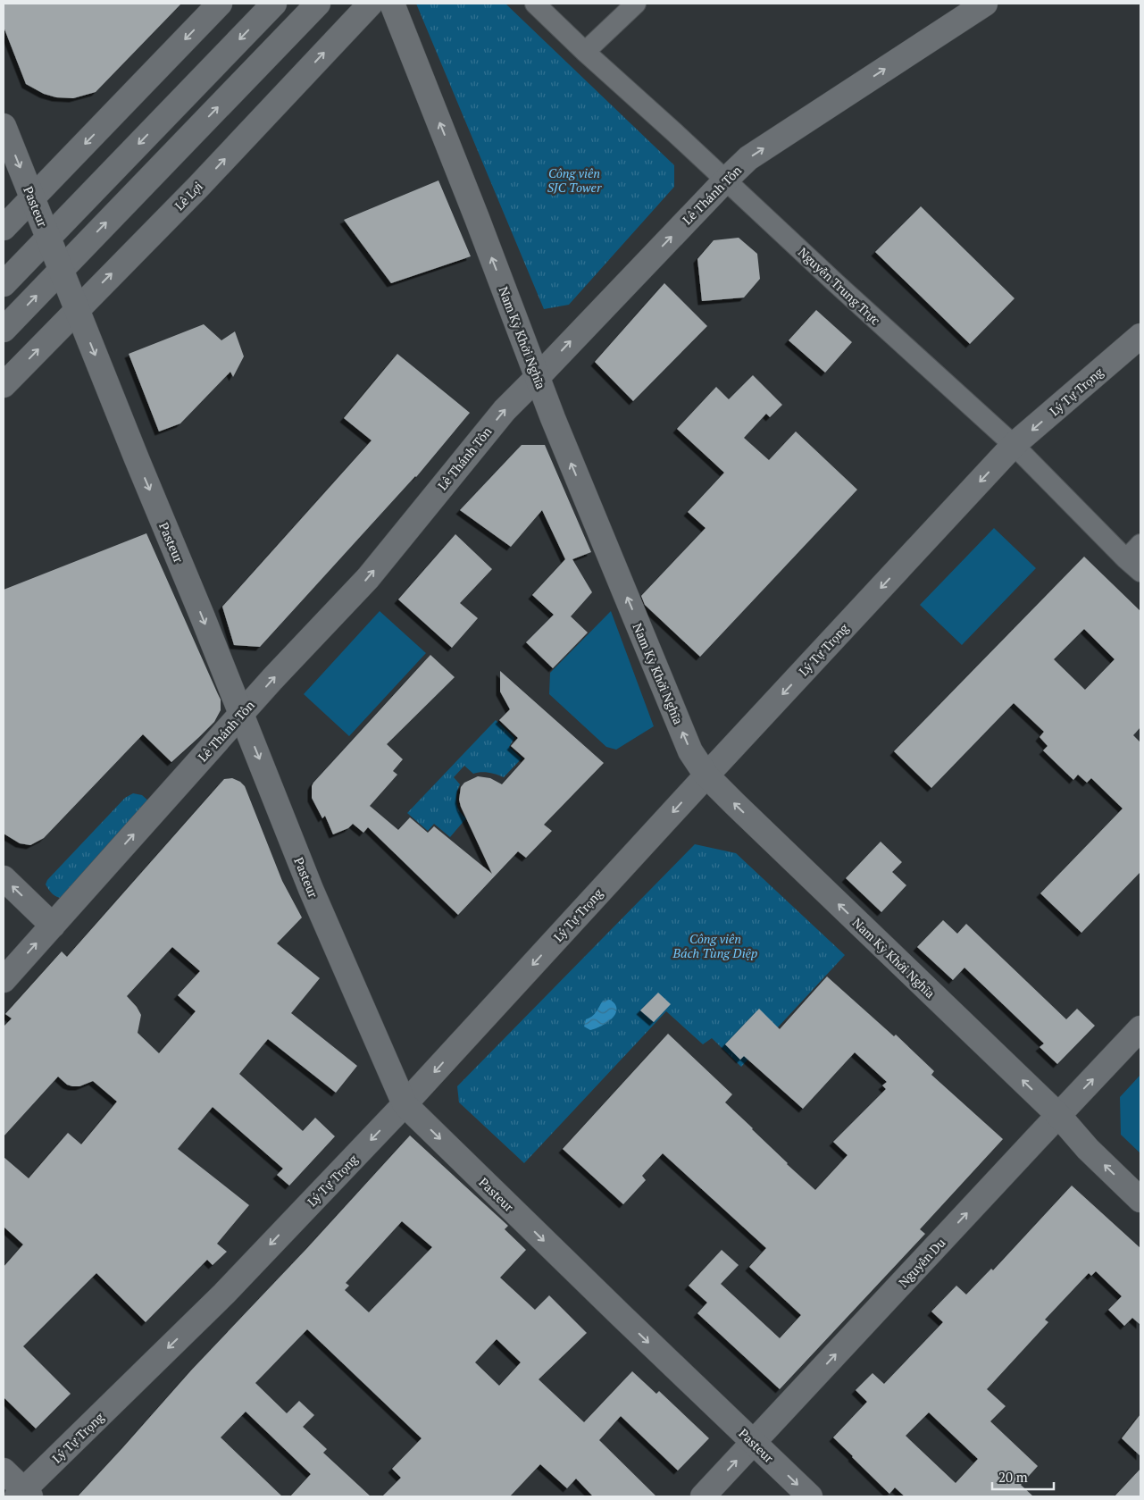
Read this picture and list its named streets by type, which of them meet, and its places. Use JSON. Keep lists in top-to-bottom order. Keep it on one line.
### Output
{"streets":{"street":["Lê Thánh Tôn","Lê Lợi","Pasteur","Nguyễn Trung Trực","Nam Kỳ Khởi Nghĩa","Lý Tự Trọng","Nguyễn Du"]},"crossings":[["Lê Thánh Tôn","Pasteur"],["Lê Thánh Tôn","Nguyễn Trung Trực"],["Lê Thánh Tôn","Nam Kỳ Khởi Nghĩa"],["Lê Lợi","Pasteur"],["Pasteur","Lý Tự Trọng"],["Pasteur","Nguyễn Du"],["Nguyễn Trung Trực","Lý Tự Trọng"],["Nam Kỳ Khởi Nghĩa","Lý Tự Trọng"],["Nam Kỳ Khởi Nghĩa","Nguyễn Du"]],"one_way":["Lê Thánh Tôn","Pasteur","Nam Kỳ Khởi Nghĩa","Lý Tự Trọng","Nguyễn Du"],"parks":["Công viên SJC Tower","Công viên Bách Tùng Diệp"],"scale_bar":"20 m"}
